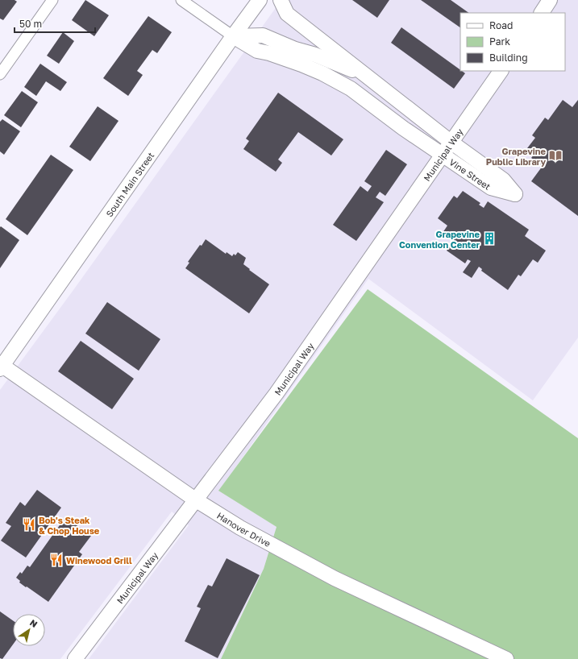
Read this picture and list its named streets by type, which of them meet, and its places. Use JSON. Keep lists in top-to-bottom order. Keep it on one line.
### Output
{"streets":{"street":["Municipal Way","Vine Street","South Main Street","Hanover Drive"]},"crossings":[["Municipal Way","Vine Street"],["Municipal Way","Hanover Drive"],["Vine Street","South Main Street"],["South Main Street","Hanover Drive"]],"places":{"library":["Grapevine Public Library"],"building":["Grapevine Convention Center"],"restaurant":["Bob's Steak & Chop House","Winewood Grill"]},"legend":["Road","Park","Building"],"scale_bar":"50 m","north":"top right"}
